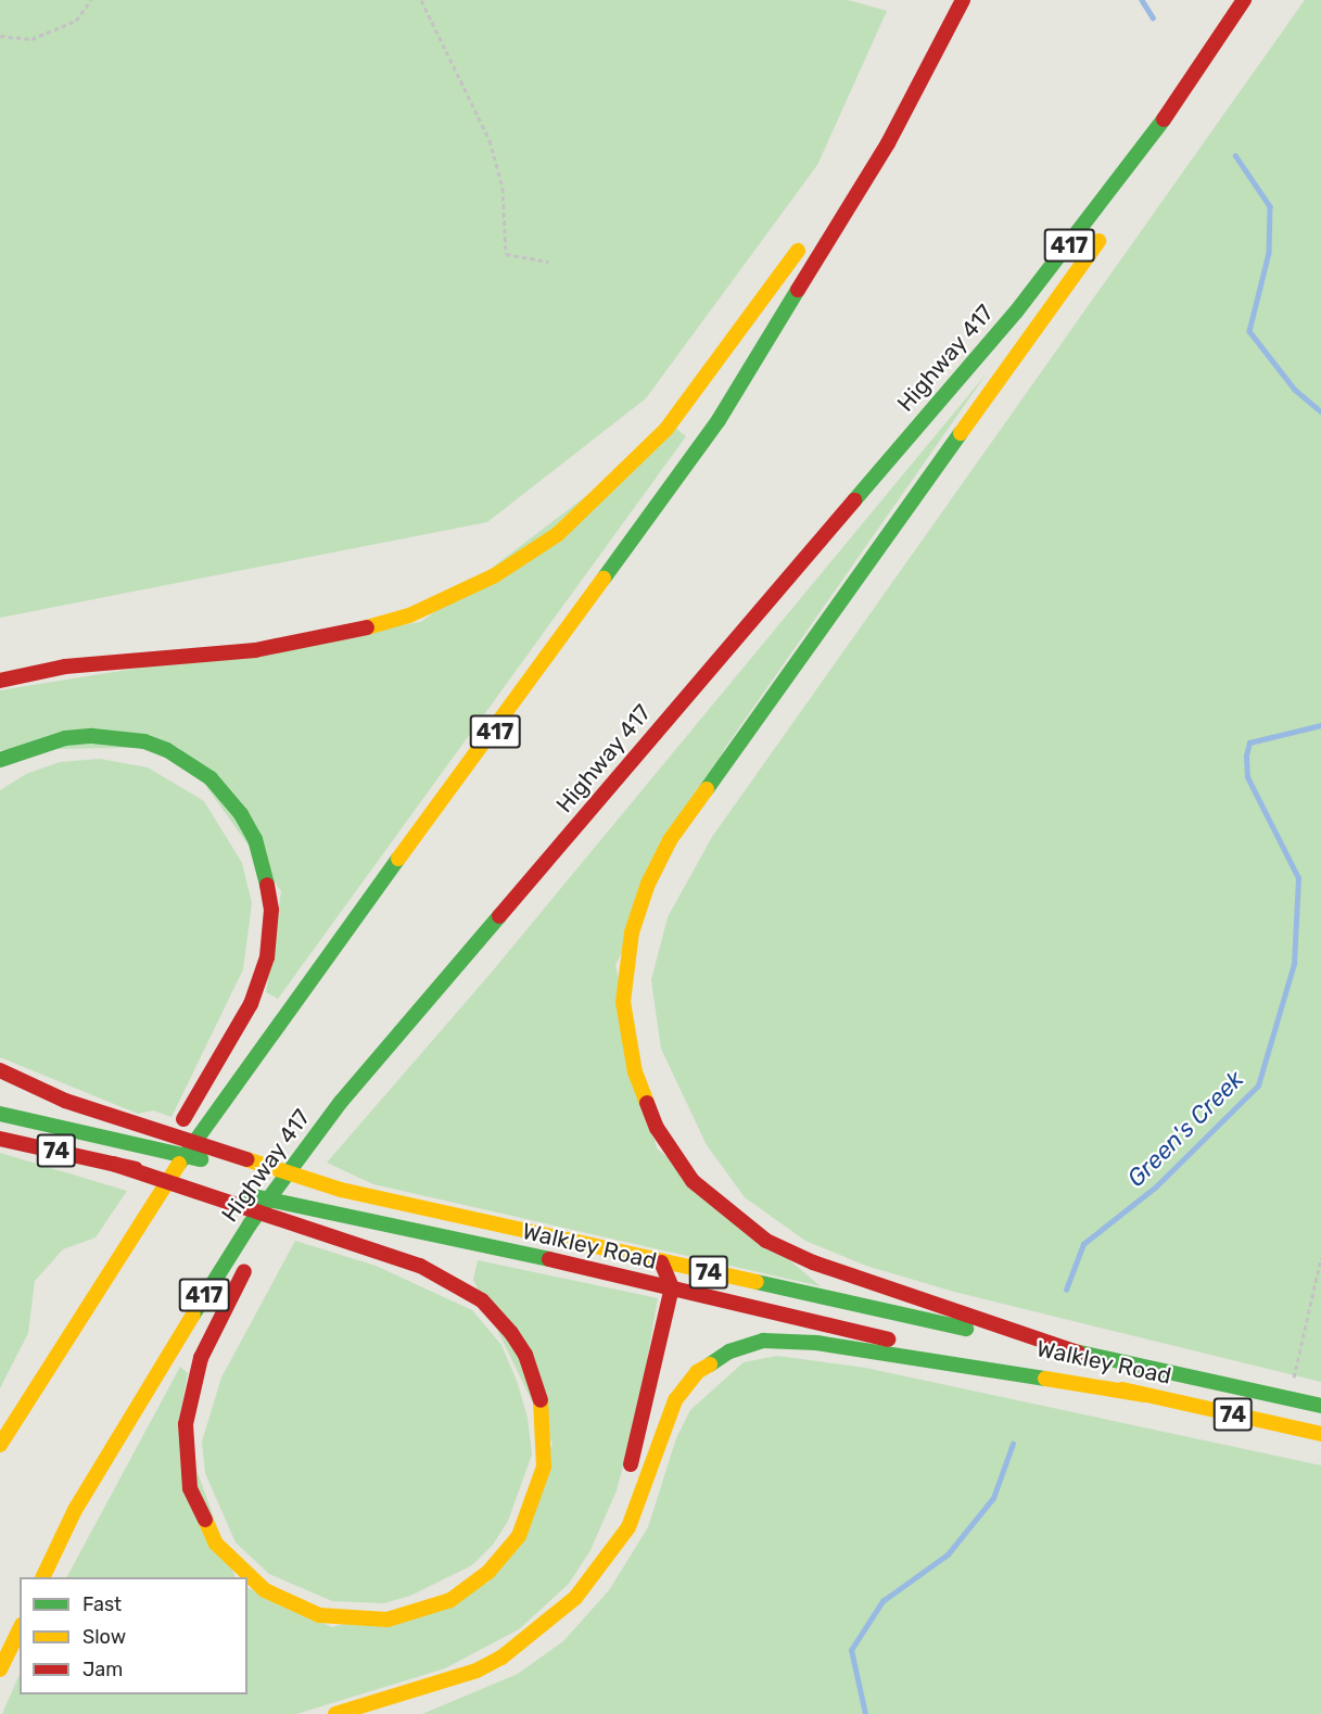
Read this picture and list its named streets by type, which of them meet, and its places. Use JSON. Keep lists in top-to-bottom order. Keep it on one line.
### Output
{"streets":{"main road":["417","Highway 417","74","Walkley Road"]},"water":["Green's Creek"],"legend":["Fast","Slow","Jam"]}
